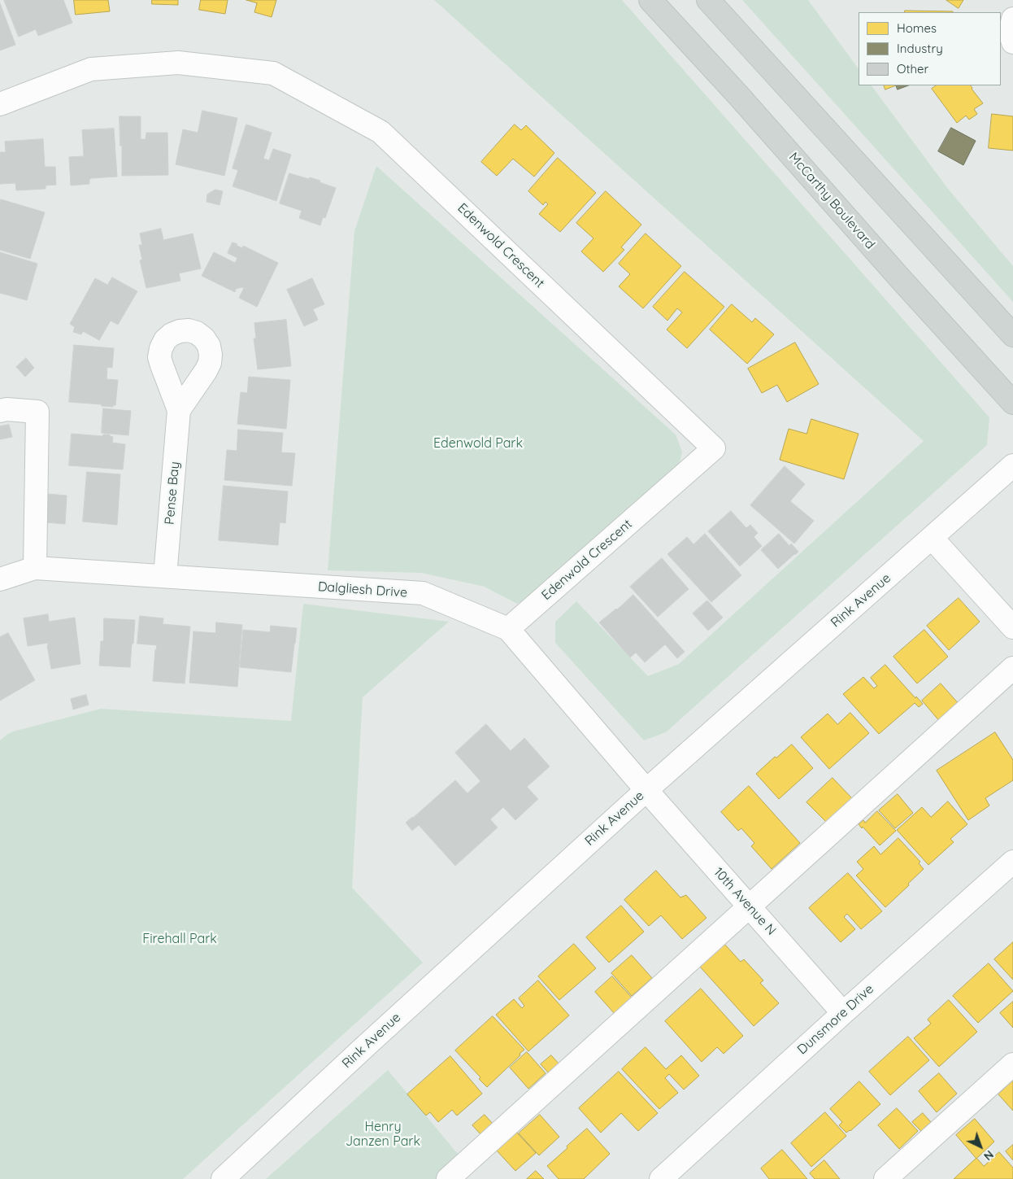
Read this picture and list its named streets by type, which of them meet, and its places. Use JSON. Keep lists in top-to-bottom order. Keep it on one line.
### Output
{"streets":{"main road":["McCarthy Boulevard"],"street":["Edenwold Crescent","Pense Bay","Dalgliesh Drive","Rink Avenue","10th Avenue N","Dunsmore Drive"]},"crossings":[["Edenwold Crescent","Dalgliesh Drive"],["Pense Bay","Dalgliesh Drive"],["Dalgliesh Drive","Rink Avenue"],["Dalgliesh Drive","10th Avenue N"],["Rink Avenue","10th Avenue N"],["10th Avenue N","Dunsmore Drive"]],"parks":["Edenwold Park","Firehall Park","Henry Janzen Park"],"legend":["Homes","Industry","Other"],"north":"bottom right"}
